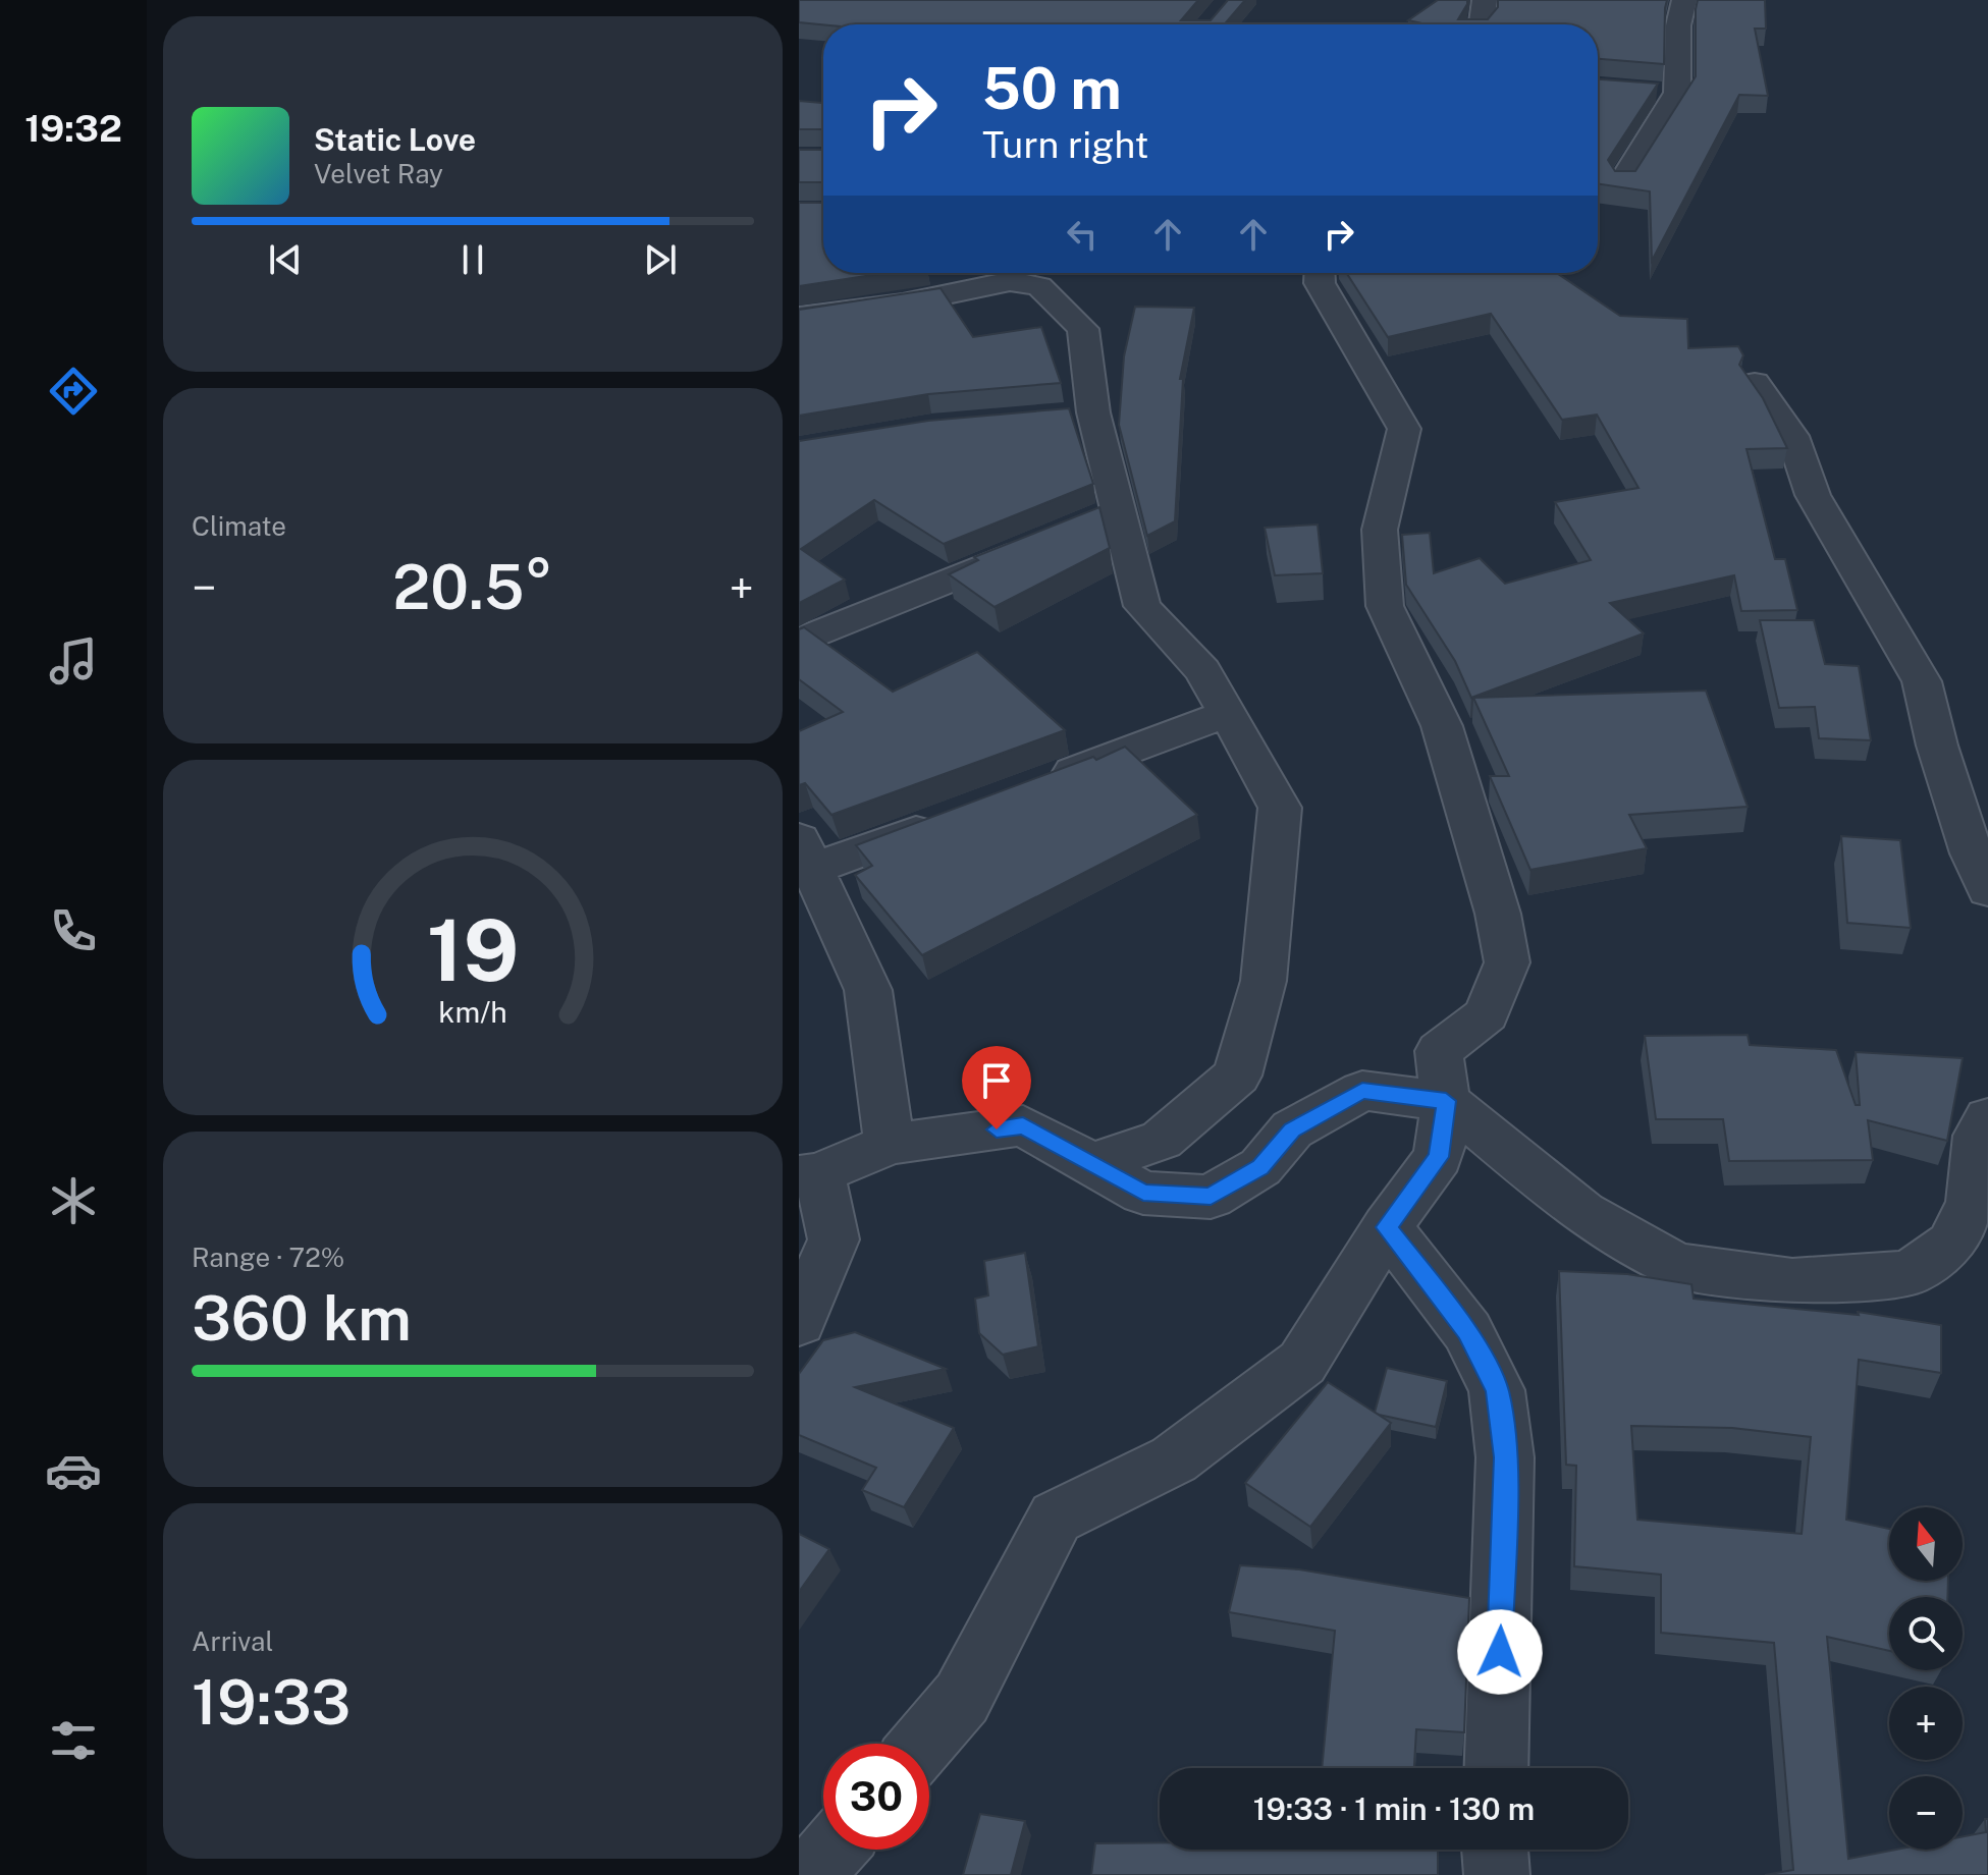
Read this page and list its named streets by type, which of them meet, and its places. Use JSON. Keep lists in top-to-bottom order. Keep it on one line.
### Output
{"north":"top","page":{"tabs":"19:32","turn":["50 m","Turn right"],"song":["Static Love","Velvet Ray"],"tile":["Climate",["Range · 72%","360 km"],["Arrival","19:33"]],"heat":["−","20.5°","+"],"map_buttons":["+","−"],"limit":"30","trip":"19:33 · 1 min · 130 m","gauge":["19","km/h"]}}
